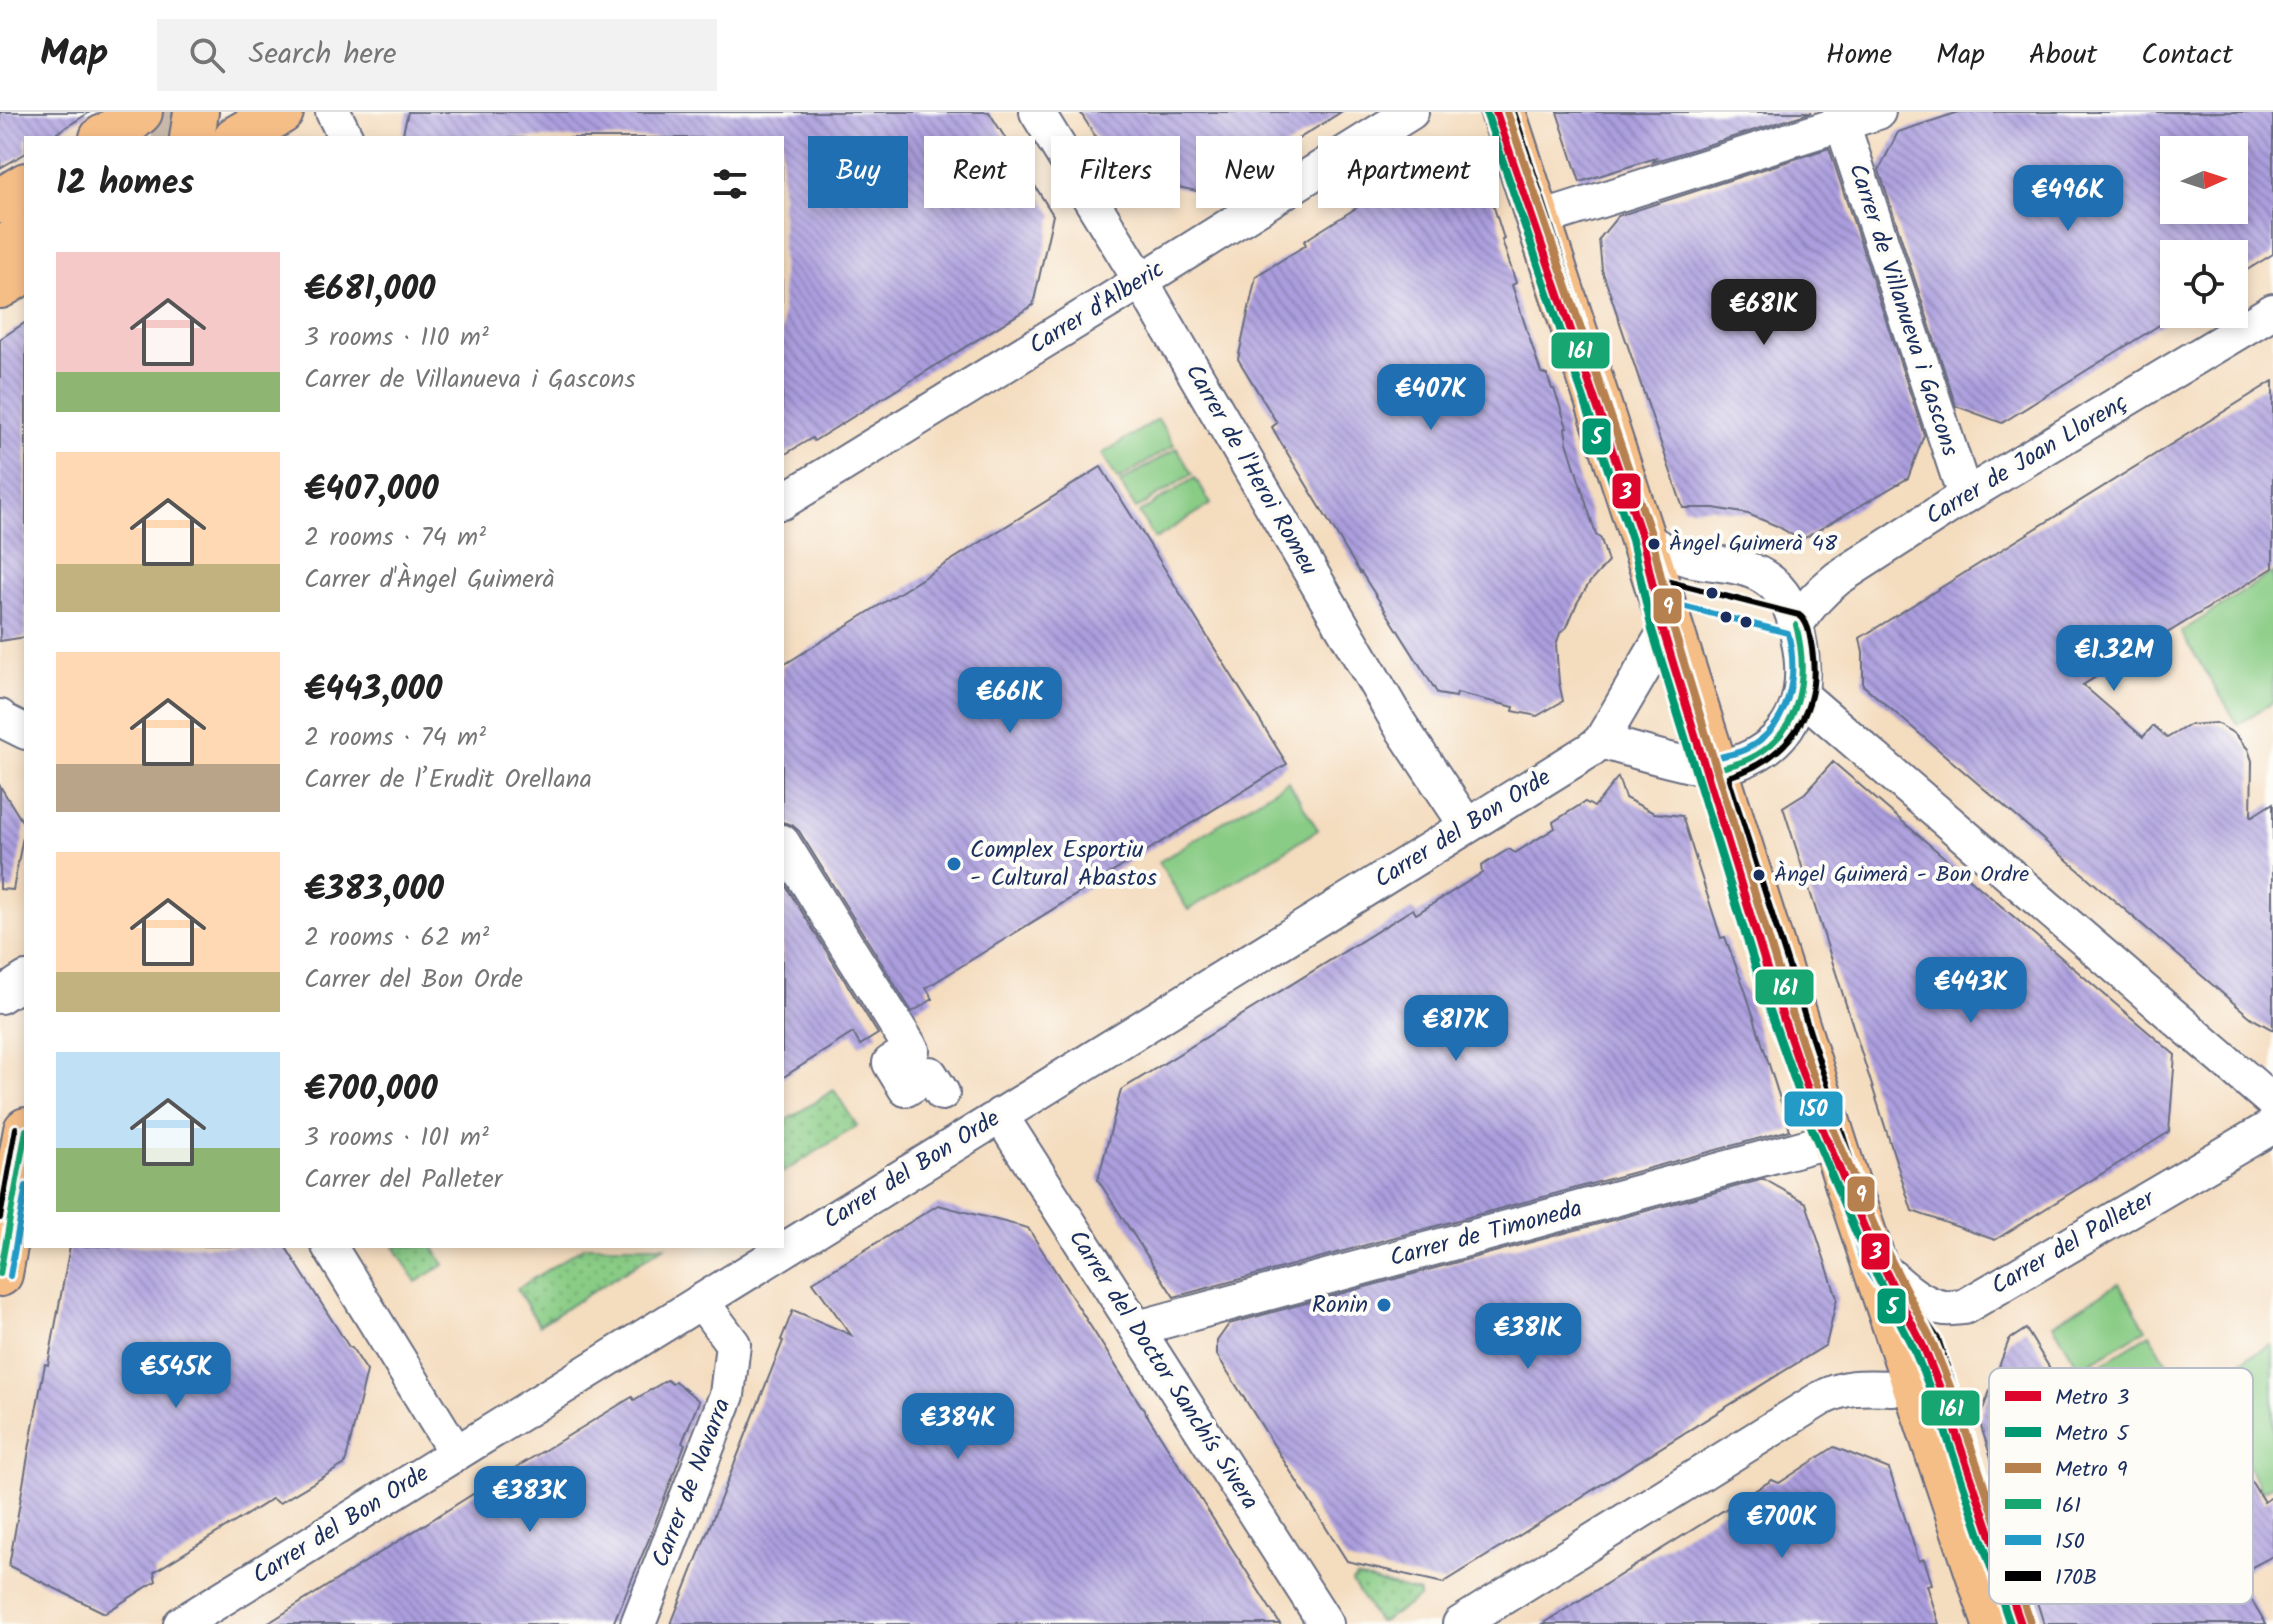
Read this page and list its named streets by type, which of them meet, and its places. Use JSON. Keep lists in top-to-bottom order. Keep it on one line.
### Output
{"streets":{"street":["Carrer d'Alberic","Carrer de Villanueva i Gascons","Carrer de Joan Llorenç","Carrer de l'Heroi Romeu","Carrer del Bon Orde","Carrer de Timoneda","Carrer del Palleter","Carrer del Doctor Sanchís Sivera","Carrer de Navarra"]},"crossings":[["Carrer d'Alberic","Carrer de l'Heroi Romeu"],["Carrer de Villanueva i Gascons","Carrer de Joan Llorenç"],["Carrer de l'Heroi Romeu","Carrer del Bon Orde"],["Carrer del Bon Orde","Carrer del Doctor Sanchís Sivera"],["Carrer del Bon Orde","Carrer de Navarra"],["Carrer de Timoneda","Carrer del Doctor Sanchís Sivera"]],"places":["Àngel Guimerà 48","Complex Esportiu - Cultural Abastos","Àngel Guimerà - Bon Ordre","Ronin"],"lines":["metro line 3","metro line 9","transit line 161","transit line 170B","metro line 5","transit line 150"],"legend":["Metro 3","Metro 5","Metro 9","161","150","170B"],"north":"right","page":{"header":"Map","search":"Search here","nav":["Home","Map","About","Contact"],"chip":["Buy","Rent","Filters","New","Apartment"],"heading":"12 homes","price":["€496K","€681K","€407K","€1.32M","€661K","€443K","€817K","€381K","€545K","€384K","€383K","€700K"],"list":[{"name":"€681,000","note":"3 rooms · 110 m² · Carrer de Villanueva i Gascons"},{"name":"€407,000","note":"2 rooms · 74 m² · Carrer d'Àngel Guimerà"},{"name":"€443,000","note":"2 rooms · 74 m² · Carrer de l’Erudit Orellana"},{"name":"€383,000","note":"2 rooms · 62 m² · Carrer del Bon Orde"},{"name":"€700,000","note":"3 rooms · 101 m² · Carrer del Palleter"}]}}
